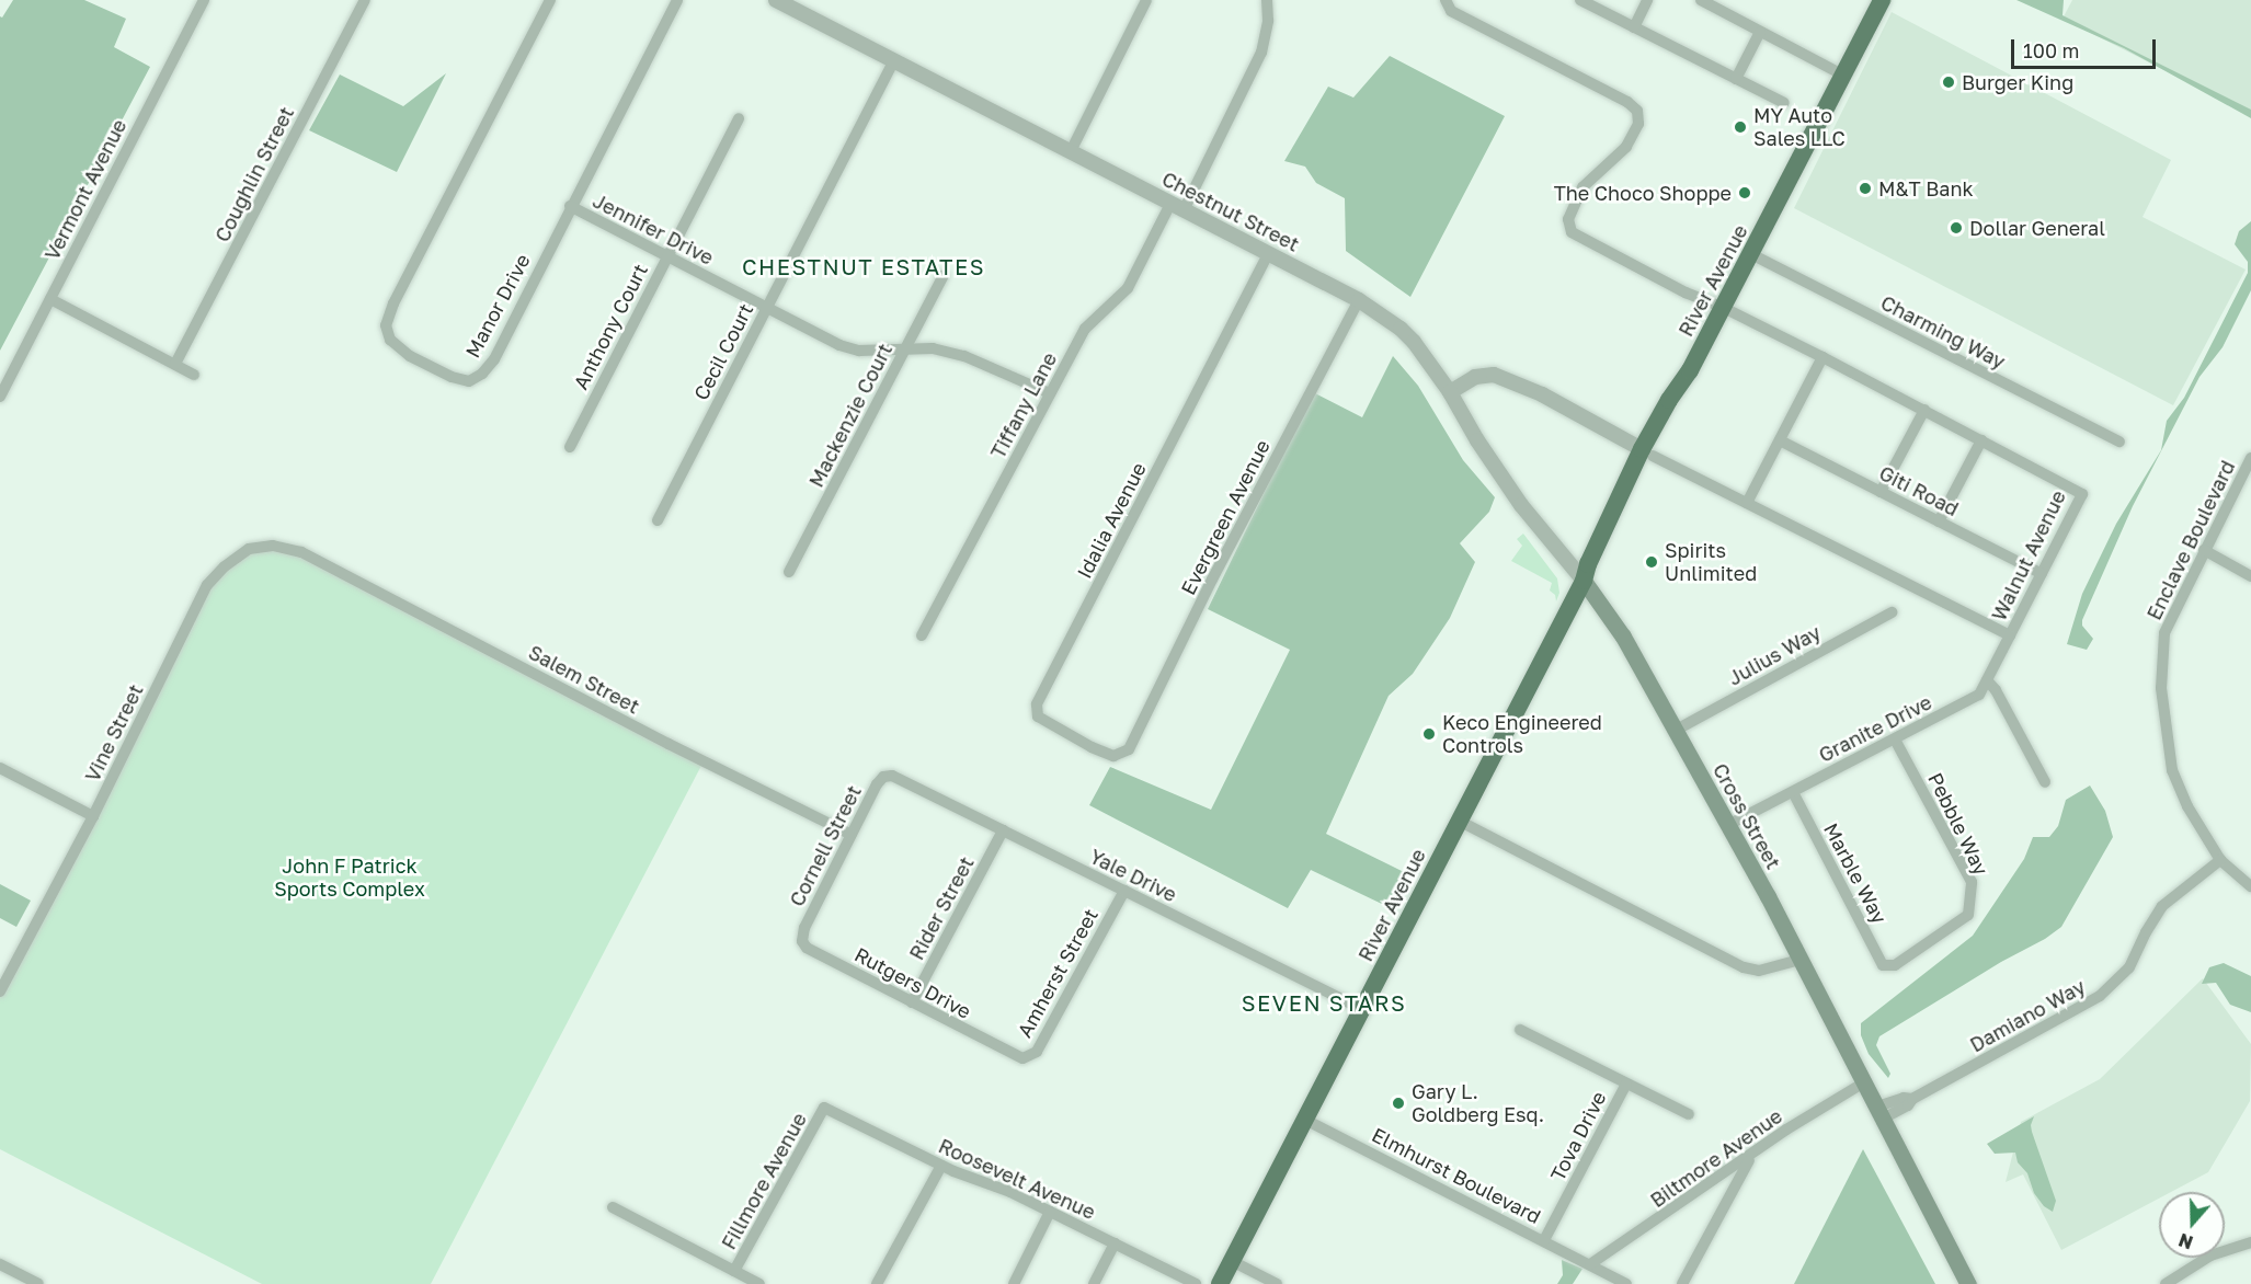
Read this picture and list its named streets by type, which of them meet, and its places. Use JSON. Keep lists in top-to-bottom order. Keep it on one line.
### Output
{"streets":{"highway":["River Avenue"],"main road":["Cross Street"],"street":["Coughlin Street","Vermont Avenue","Chestnut Street","Jennifer Drive","Manor Drive","Anthony Court","Charming Way","Cecil Court","Tiffany Lane","Mackenzie Court","Giti Road","Evergreen Avenue","Idalia Avenue","Enclave Boulevard","Walnut Avenue","Julius Way","Salem Street","Granite Drive","Vine Street","Pebble Way","Cornell Street","Marble Way","Yale Drive","Rider Street","Amherst Street","Rutgers Drive","Damiano Way","Tova Drive","Biltmore Avenue","Elmhurst Boulevard","Roosevelt Avenue","Fillmore Avenue"]},"crossings":[["Chestnut Street","Cecil Court"],["Chestnut Street","Tiffany Lane"],["Chestnut Street","Evergreen Avenue"],["Chestnut Street","Idalia Avenue"],["Chestnut Street","Cross Street"],["Jennifer Drive","Manor Drive"],["Jennifer Drive","Anthony Court"],["Jennifer Drive","Cecil Court"],["Jennifer Drive","Tiffany Lane"],["Jennifer Drive","Mackenzie Court"],["River Avenue","Charming Way"],["River Avenue","Walnut Avenue"],["River Avenue","Cross Street"],["River Avenue","Yale Drive"],["River Avenue","Elmhurst Boulevard"],["Giti Road","Walnut Avenue"],["Evergreen Avenue","Idalia Avenue"],["Enclave Boulevard","Damiano Way"],["Walnut Avenue","Granite Drive"],["Julius Way","Cross Street"],["Salem Street","Vine Street"],["Salem Street","Cornell Street"],["Granite Drive","Cross Street"],["Granite Drive","Pebble Way"],["Granite Drive","Marble Way"],["Cross Street","Damiano Way"],["Cross Street","Biltmore Avenue"],["Pebble Way","Marble Way"],["Cornell Street","Yale Drive"],["Cornell Street","Rutgers Drive"],["Yale Drive","Rider Street"],["Yale Drive","Amherst Street"],["Rider Street","Rutgers Drive"],["Amherst Street","Rutgers Drive"],["Tova Drive","Elmhurst Boulevard"],["Biltmore Avenue","Elmhurst Boulevard"],["Roosevelt Avenue","Fillmore Avenue"]],"districts":["CHESTNUT ESTATES","SEVEN STARS"],"parks":["John F Patrick Sports Complex"],"places":["Burger King","MY Auto Sales LLC","M&T Bank","The Choco Shoppe","Dollar General","Spirits Unlimited","Keco Engineered Controls","Gary L. Goldberg Esq."],"scale_bar":"100 m","north":"bottom"}
